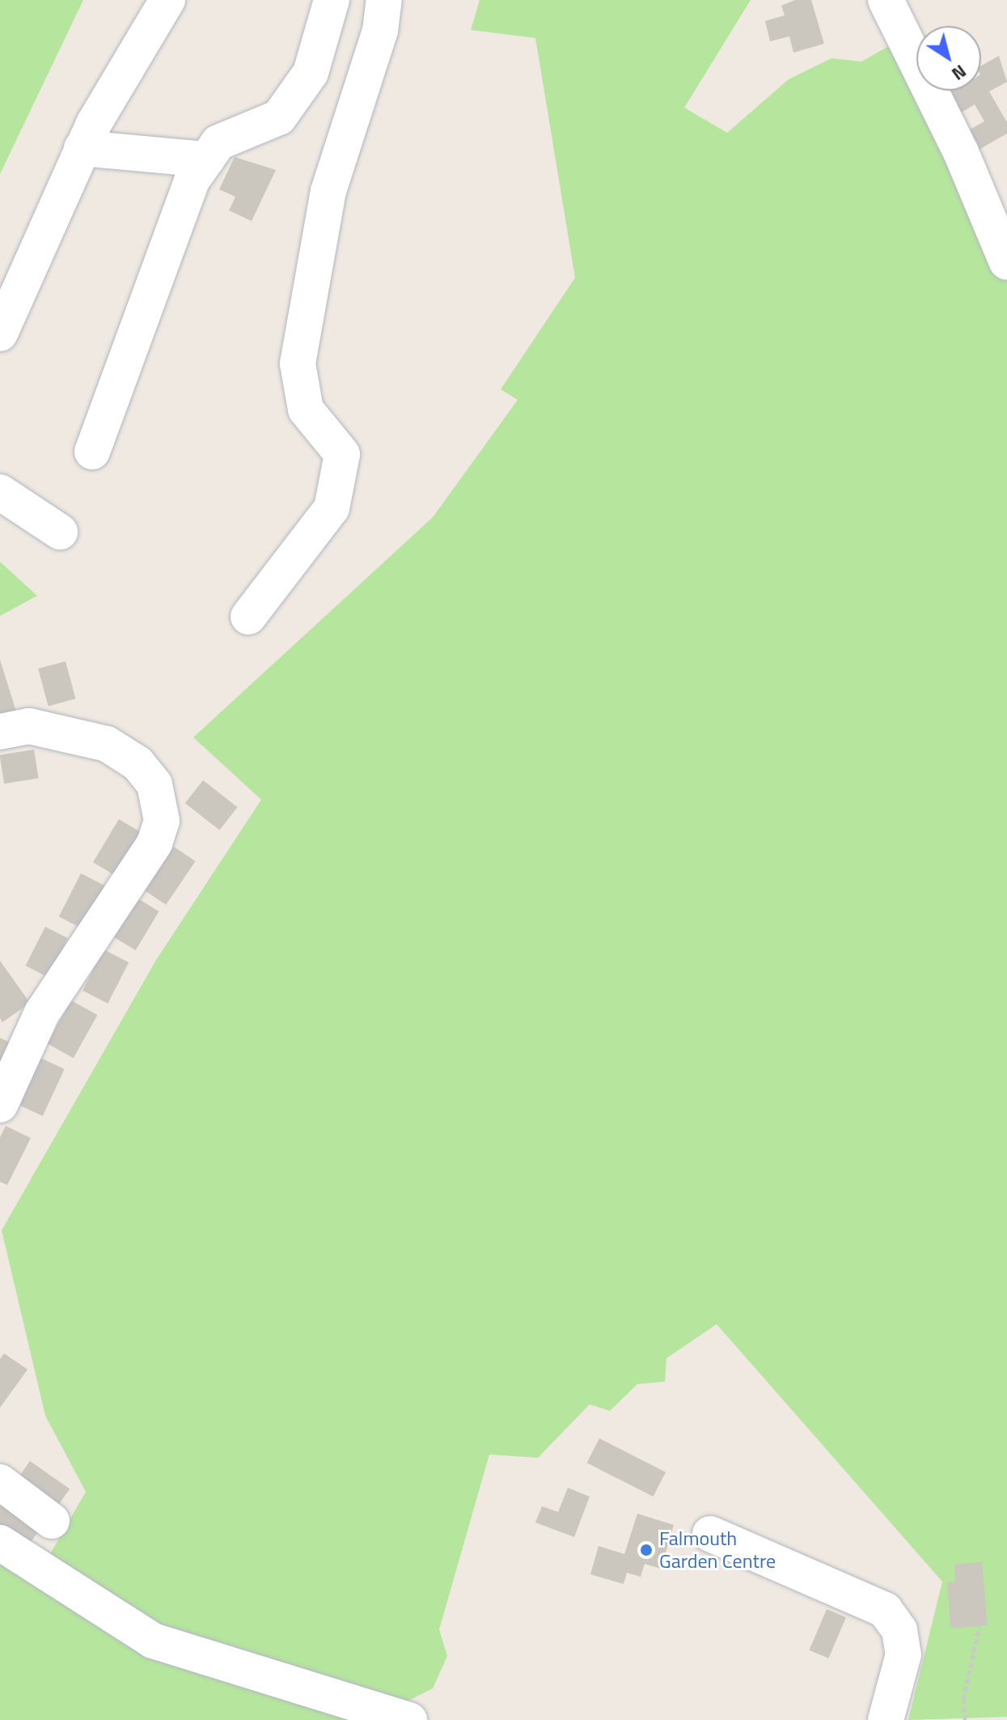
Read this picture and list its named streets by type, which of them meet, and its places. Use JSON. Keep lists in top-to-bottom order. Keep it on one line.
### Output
{"places":["Falmouth Garden Centre"],"north":"bottom right"}
